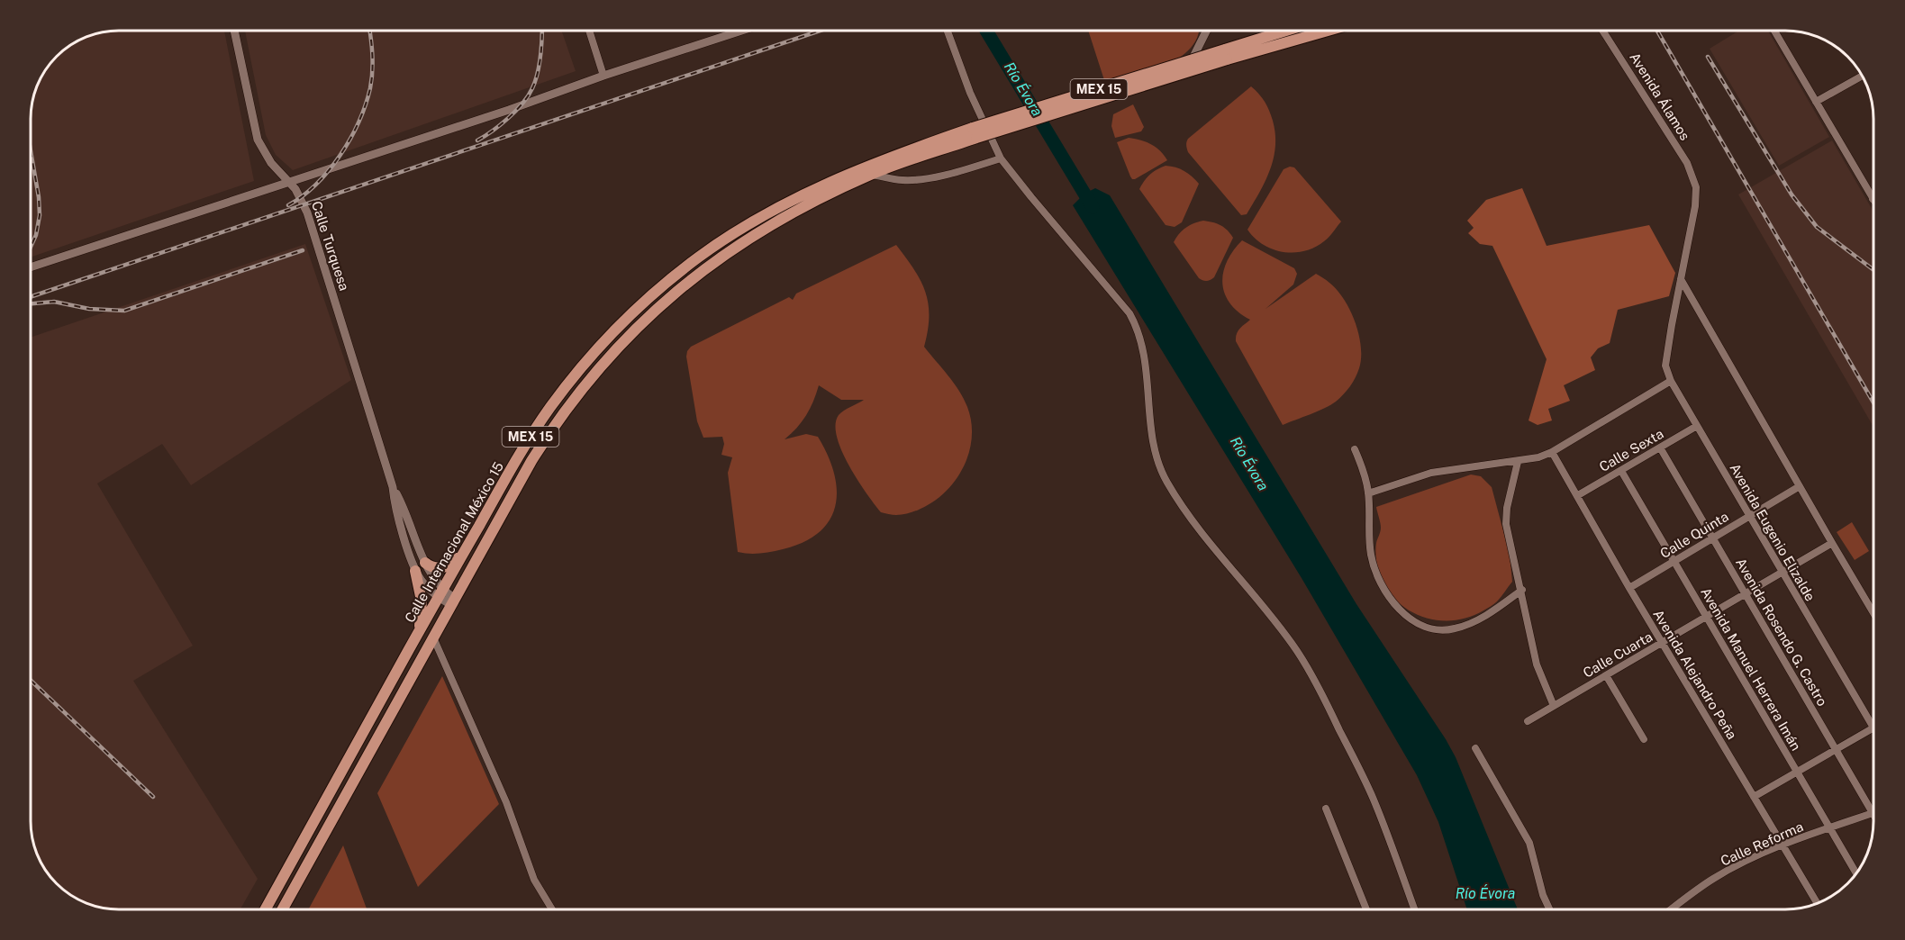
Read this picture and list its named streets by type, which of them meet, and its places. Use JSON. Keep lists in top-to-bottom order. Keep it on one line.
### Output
{"streets":{"main road":["MEX 15","Calle Internacional México 15"],"street":["Avenida Álamos","Calle Turquesa","Calle Sexta","Avenida Eugenio Elizalde","Calle Quinta","Avenida Rosendo G. Castro","Calle Cuarta","Avenida Manuel Herrera Imán","Avenida Alejandro Peña","Calle Reforma"]},"crossings":[["MEX 15","Calle Internacional México 15"],["Avenida Álamos","Avenida Eugenio Elizalde"],["Calle Turquesa","Calle Internacional México 15"],["Calle Sexta","Avenida Eugenio Elizalde"],["Calle Sexta","Avenida Rosendo G. Castro"],["Calle Sexta","Avenida Manuel Herrera Imán"],["Calle Sexta","Avenida Alejandro Peña"],["Avenida Eugenio Elizalde","Calle Quinta"],["Avenida Eugenio Elizalde","Calle Cuarta"],["Calle Quinta","Avenida Rosendo G. Castro"],["Calle Quinta","Avenida Manuel Herrera Imán"],["Calle Quinta","Avenida Alejandro Peña"],["Avenida Rosendo G. Castro","Calle Cuarta"],["Avenida Rosendo G. Castro","Calle Reforma"],["Calle Cuarta","Avenida Manuel Herrera Imán"],["Calle Cuarta","Avenida Alejandro Peña"],["Avenida Manuel Herrera Imán","Calle Reforma"],["Avenida Alejandro Peña","Calle Reforma"]],"water":["Río Évora"]}
